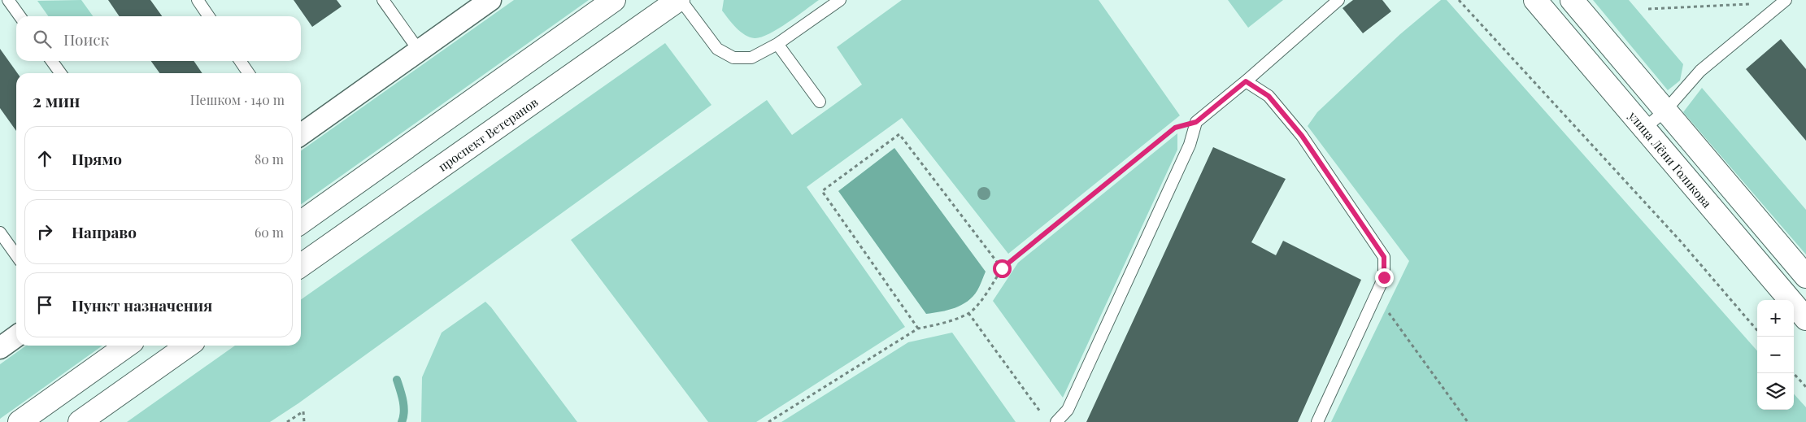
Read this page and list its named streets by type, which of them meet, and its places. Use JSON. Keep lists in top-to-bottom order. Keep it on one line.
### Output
{"streets":{"main road":["проспект Ветеранов","улица Лёни Голикова"]},"page":{"search":"Поиск","heading":["2 мин","Пешком · 140 m"],"list":[["Прямо","80 m"],["Направо","60 m"],"Пункт назначения"],"map_buttons":["+","−"]}}
